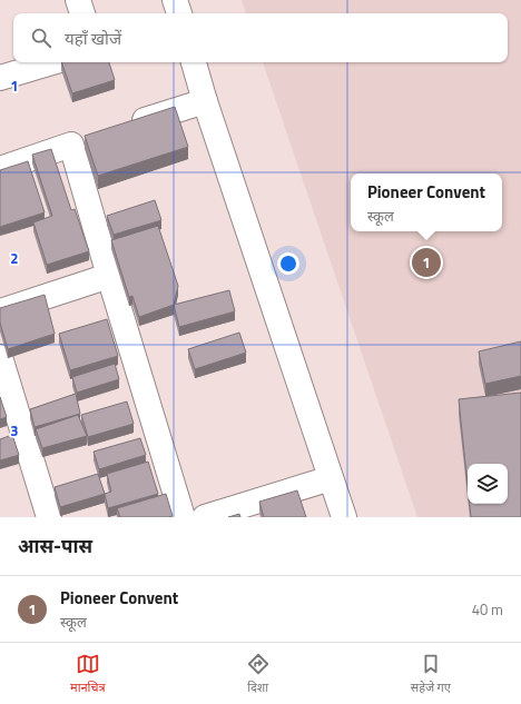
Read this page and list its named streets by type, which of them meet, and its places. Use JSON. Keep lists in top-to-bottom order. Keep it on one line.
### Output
{"page":{"search":"यहाँ खोजें","popup":["Pioneer Convent","स्कूल"],"pins":"1","heading":"आस-पास","list":[{"mark":"1","name":"Pioneer Convent","note":"स्कूल","value":"40 m"}],"nav":["मानचित्र","दिशा","सहेजे गए"]},"grid":{"rows":["1","2","3"]}}
